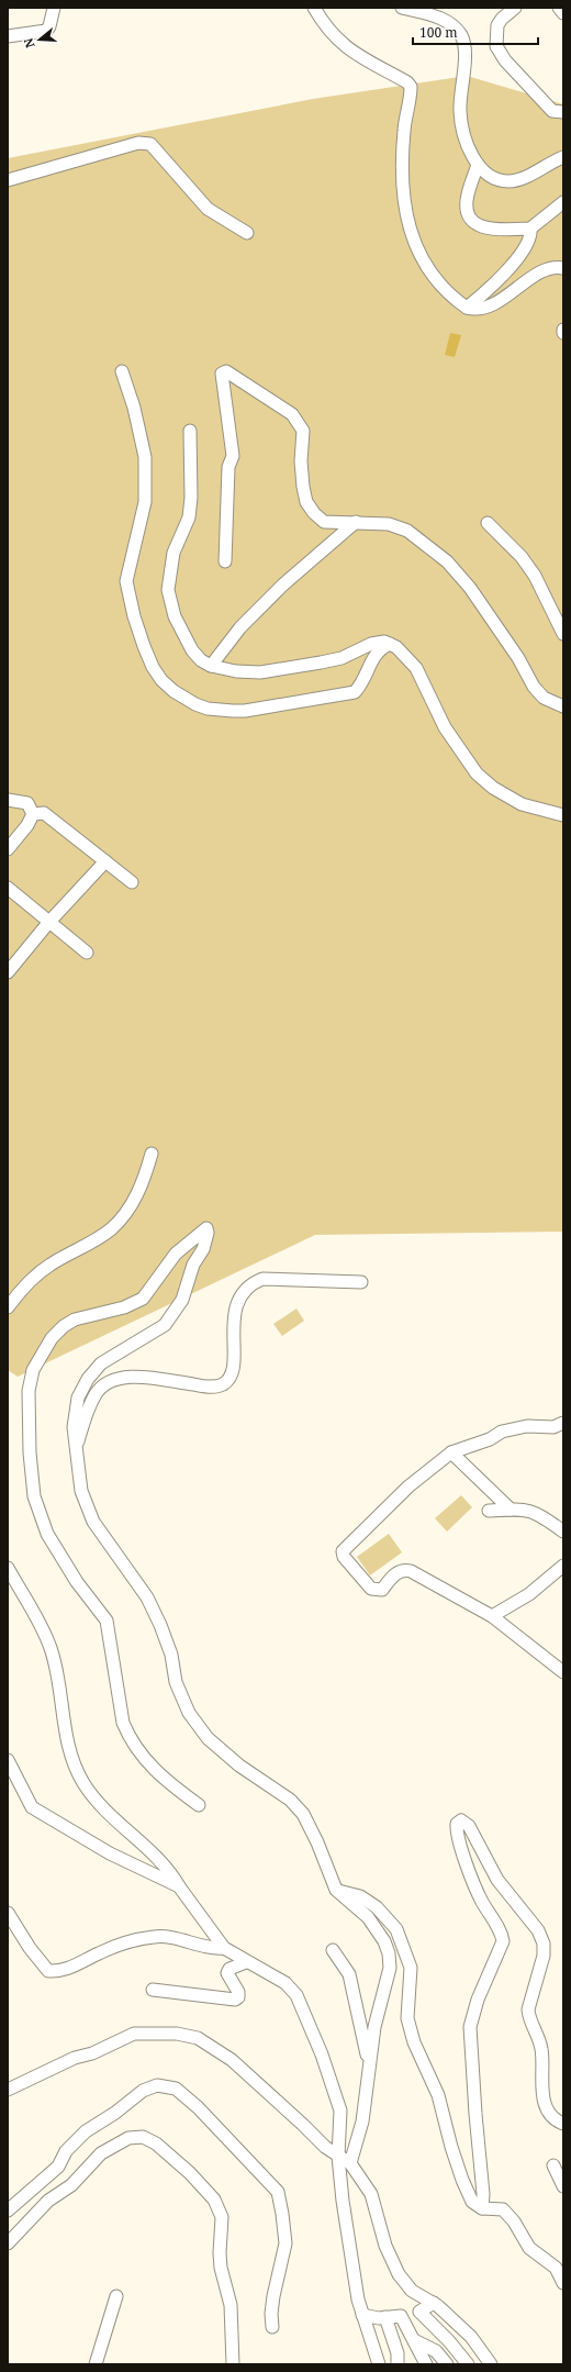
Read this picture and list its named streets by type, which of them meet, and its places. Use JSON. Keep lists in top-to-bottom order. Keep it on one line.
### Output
{"scale_bar":"100 m","north":"left"}
